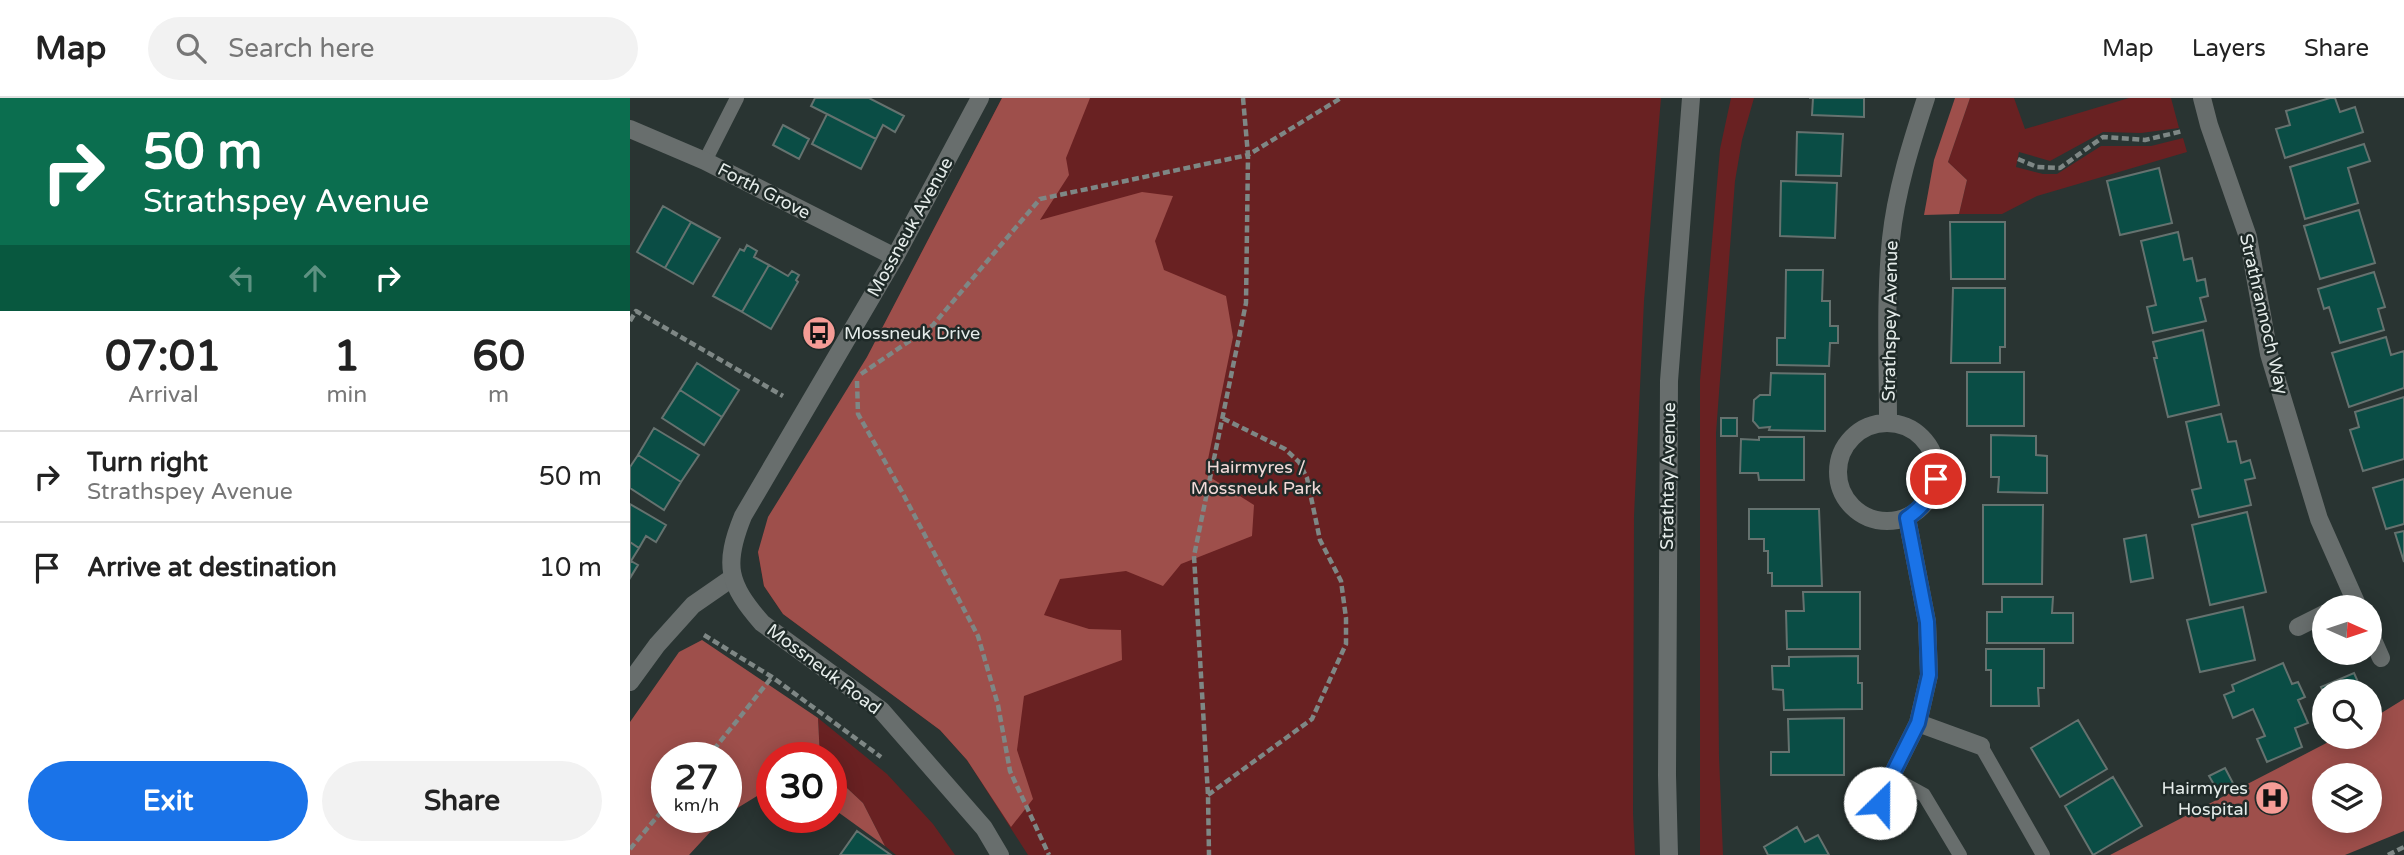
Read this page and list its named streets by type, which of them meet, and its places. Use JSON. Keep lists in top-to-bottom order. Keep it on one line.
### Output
{"streets":{"street":["Forth Grove","Mossneuk Avenue","Strathrannoch Way","Strathspey Avenue","Strathtay Avenue","Mossneuk Road"]},"crossings":[["Forth Grove","Mossneuk Avenue"],["Mossneuk Avenue","Mossneuk Road"]],"parks":["Hairmyres / Mossneuk Park"],"places":{"bus stop":["Mossneuk Drive"],"hospital":["Hairmyres Hospital"]},"north":"right","page":{"header":"Map","search":"Search here","nav":["Map","Layers","Share"],"turn":["50 m","Strathspey Avenue"],"eta":["07:01","Arrival","1","min","60","m"],"list":[{"name":"Turn right","note":"Strathspey Avenue","value":"50 m"},{"name":"Arrive at destination","value":"10 m"}],"speed":"27 km/h","limit":"30","buttons":["Exit","Share"]}}
